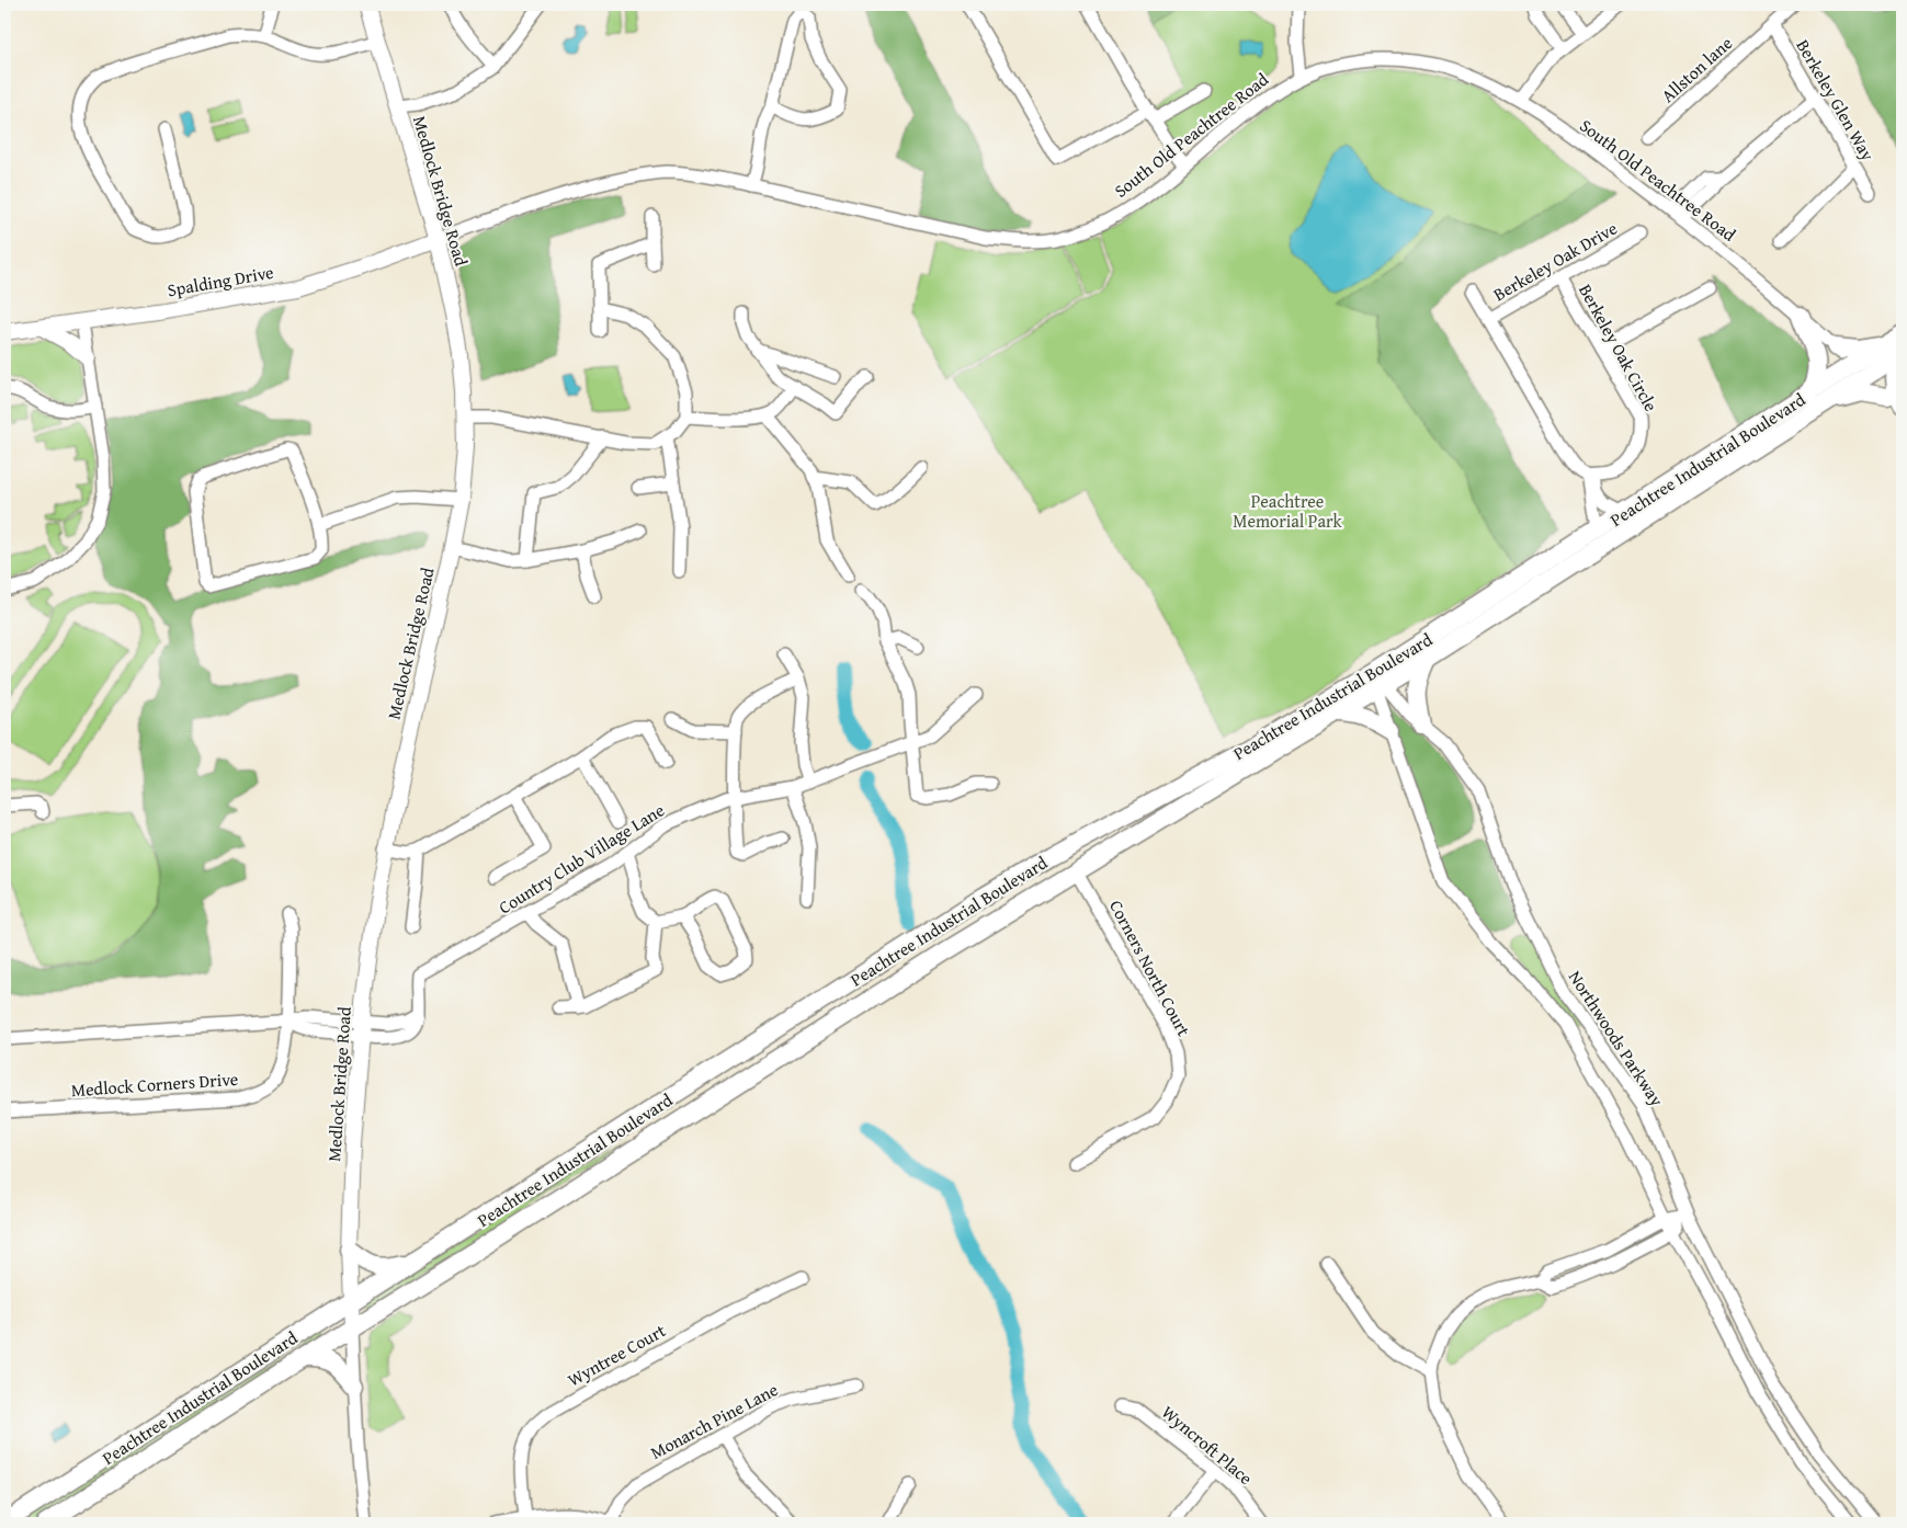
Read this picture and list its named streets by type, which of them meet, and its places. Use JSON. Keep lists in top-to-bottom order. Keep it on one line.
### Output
{"streets":{"highway":["Peachtree Industrial Boulevard"],"main road":["Medlock Bridge Road","Spalding Drive"],"street":["Allston lane","Berkeley Glen Way","South Old Peachtree Road","Berkeley Oak Drive","Berkeley Oak Circle","Country Club Village Lane","Corners North Court","Northwoods Parkway","Medlock Corners Drive","Wyntree Court","Monarch Pine Lane","Wyncroft Place"]},"crossings":[["Allston lane","Berkeley Glen Way"],["South Old Peachtree Road","Medlock Bridge Road"],["South Old Peachtree Road","Spalding Drive"],["South Old Peachtree Road","Peachtree Industrial Boulevard"],["Medlock Bridge Road","Spalding Drive"],["Medlock Bridge Road","Peachtree Industrial Boulevard"],["Medlock Bridge Road","Country Club Village Lane"],["Berkeley Oak Drive","Berkeley Oak Circle"],["Peachtree Industrial Boulevard","Corners North Court"]],"parks":["Peachtree Memorial Park"]}
